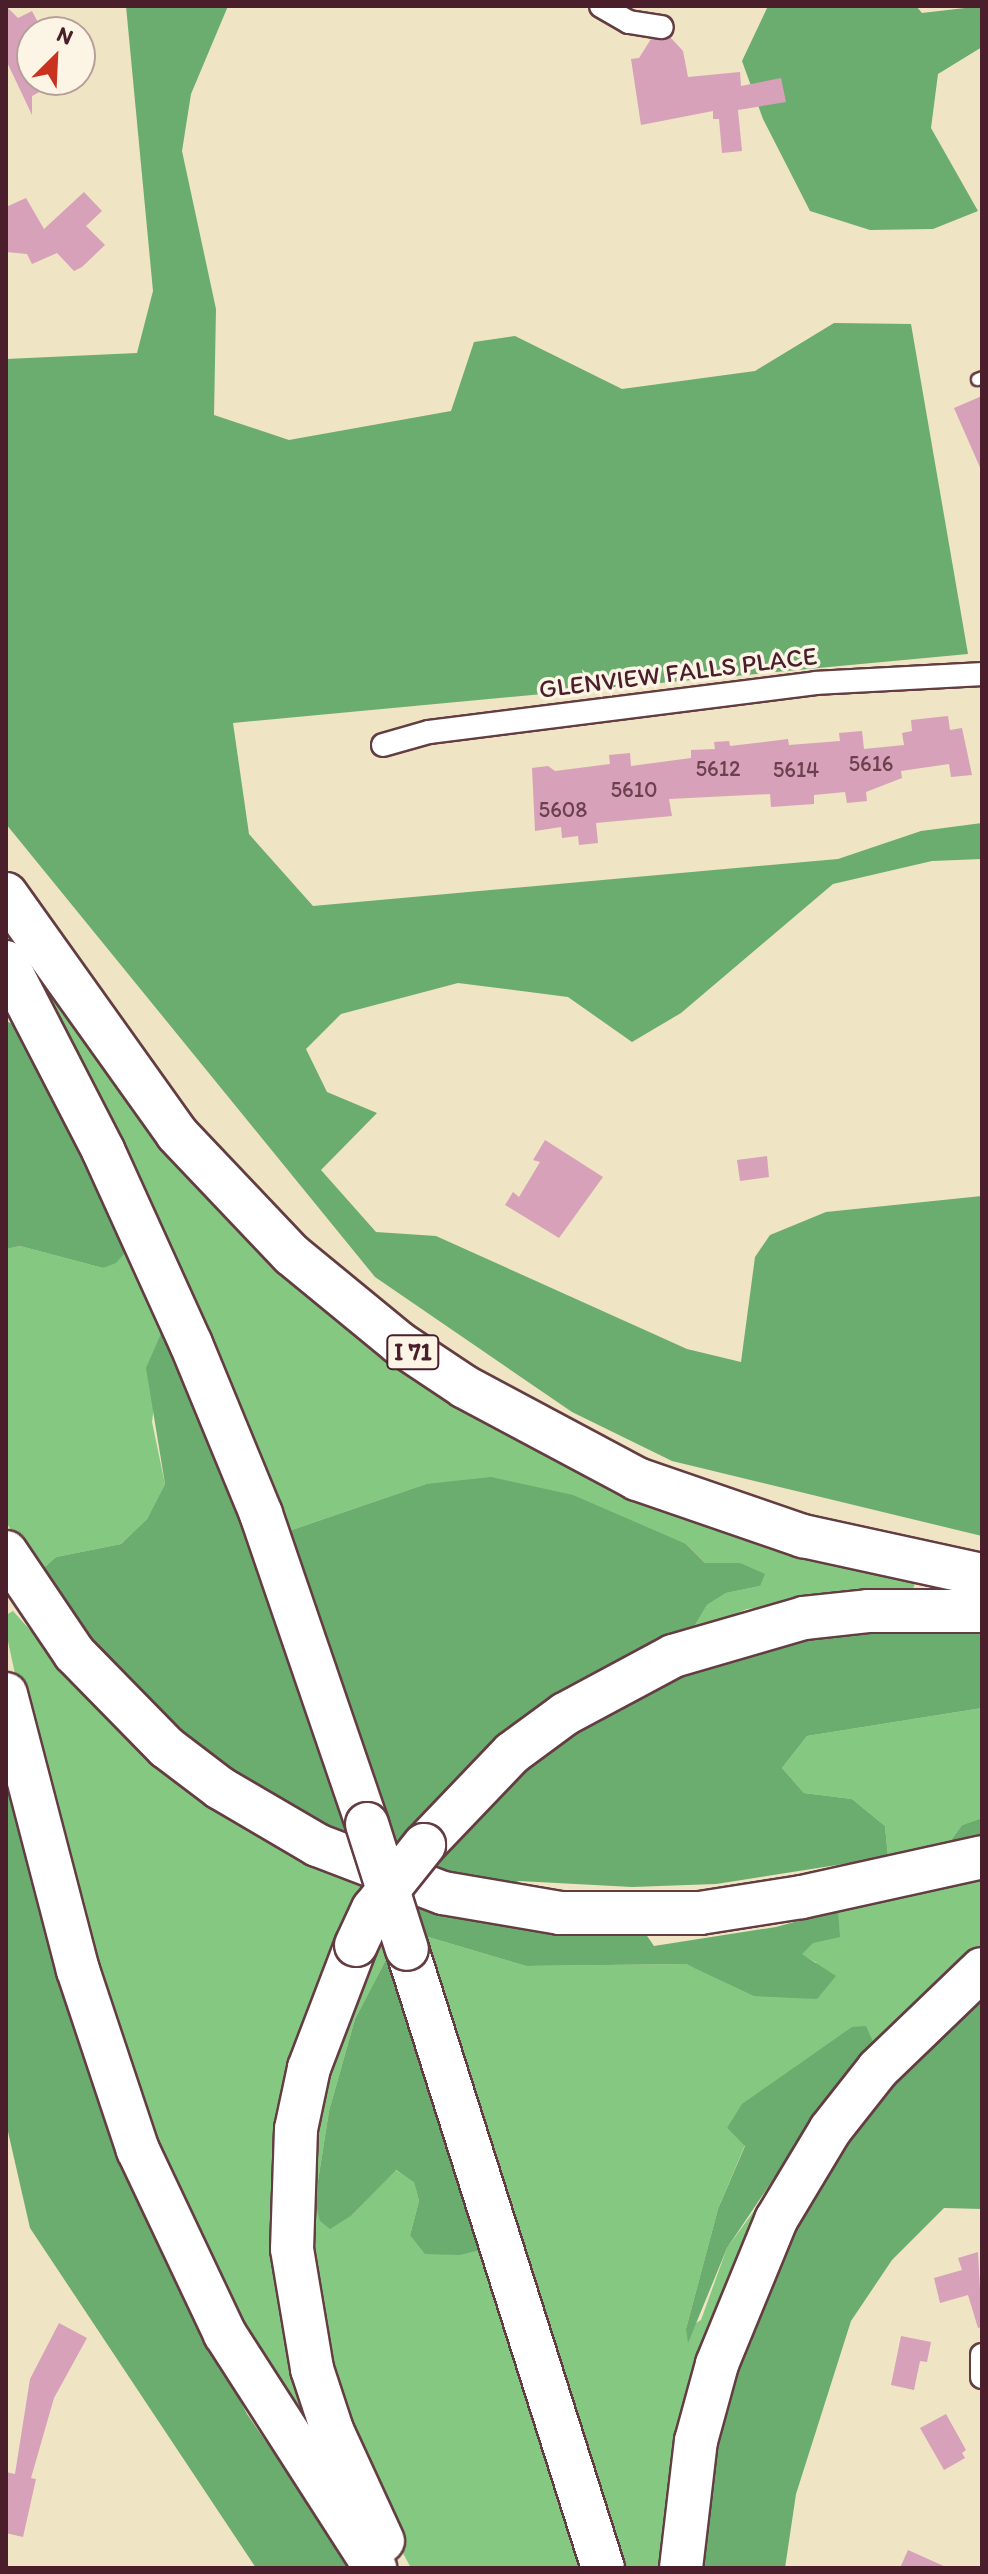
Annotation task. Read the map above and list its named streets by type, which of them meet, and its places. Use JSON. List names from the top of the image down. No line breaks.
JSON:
{"streets":{"highway":["I 71"],"street":["GLENVIEW FALLS PLACE"]},"house_numbers":["5616","5612","5614","5610","5608"],"north":"top right"}
